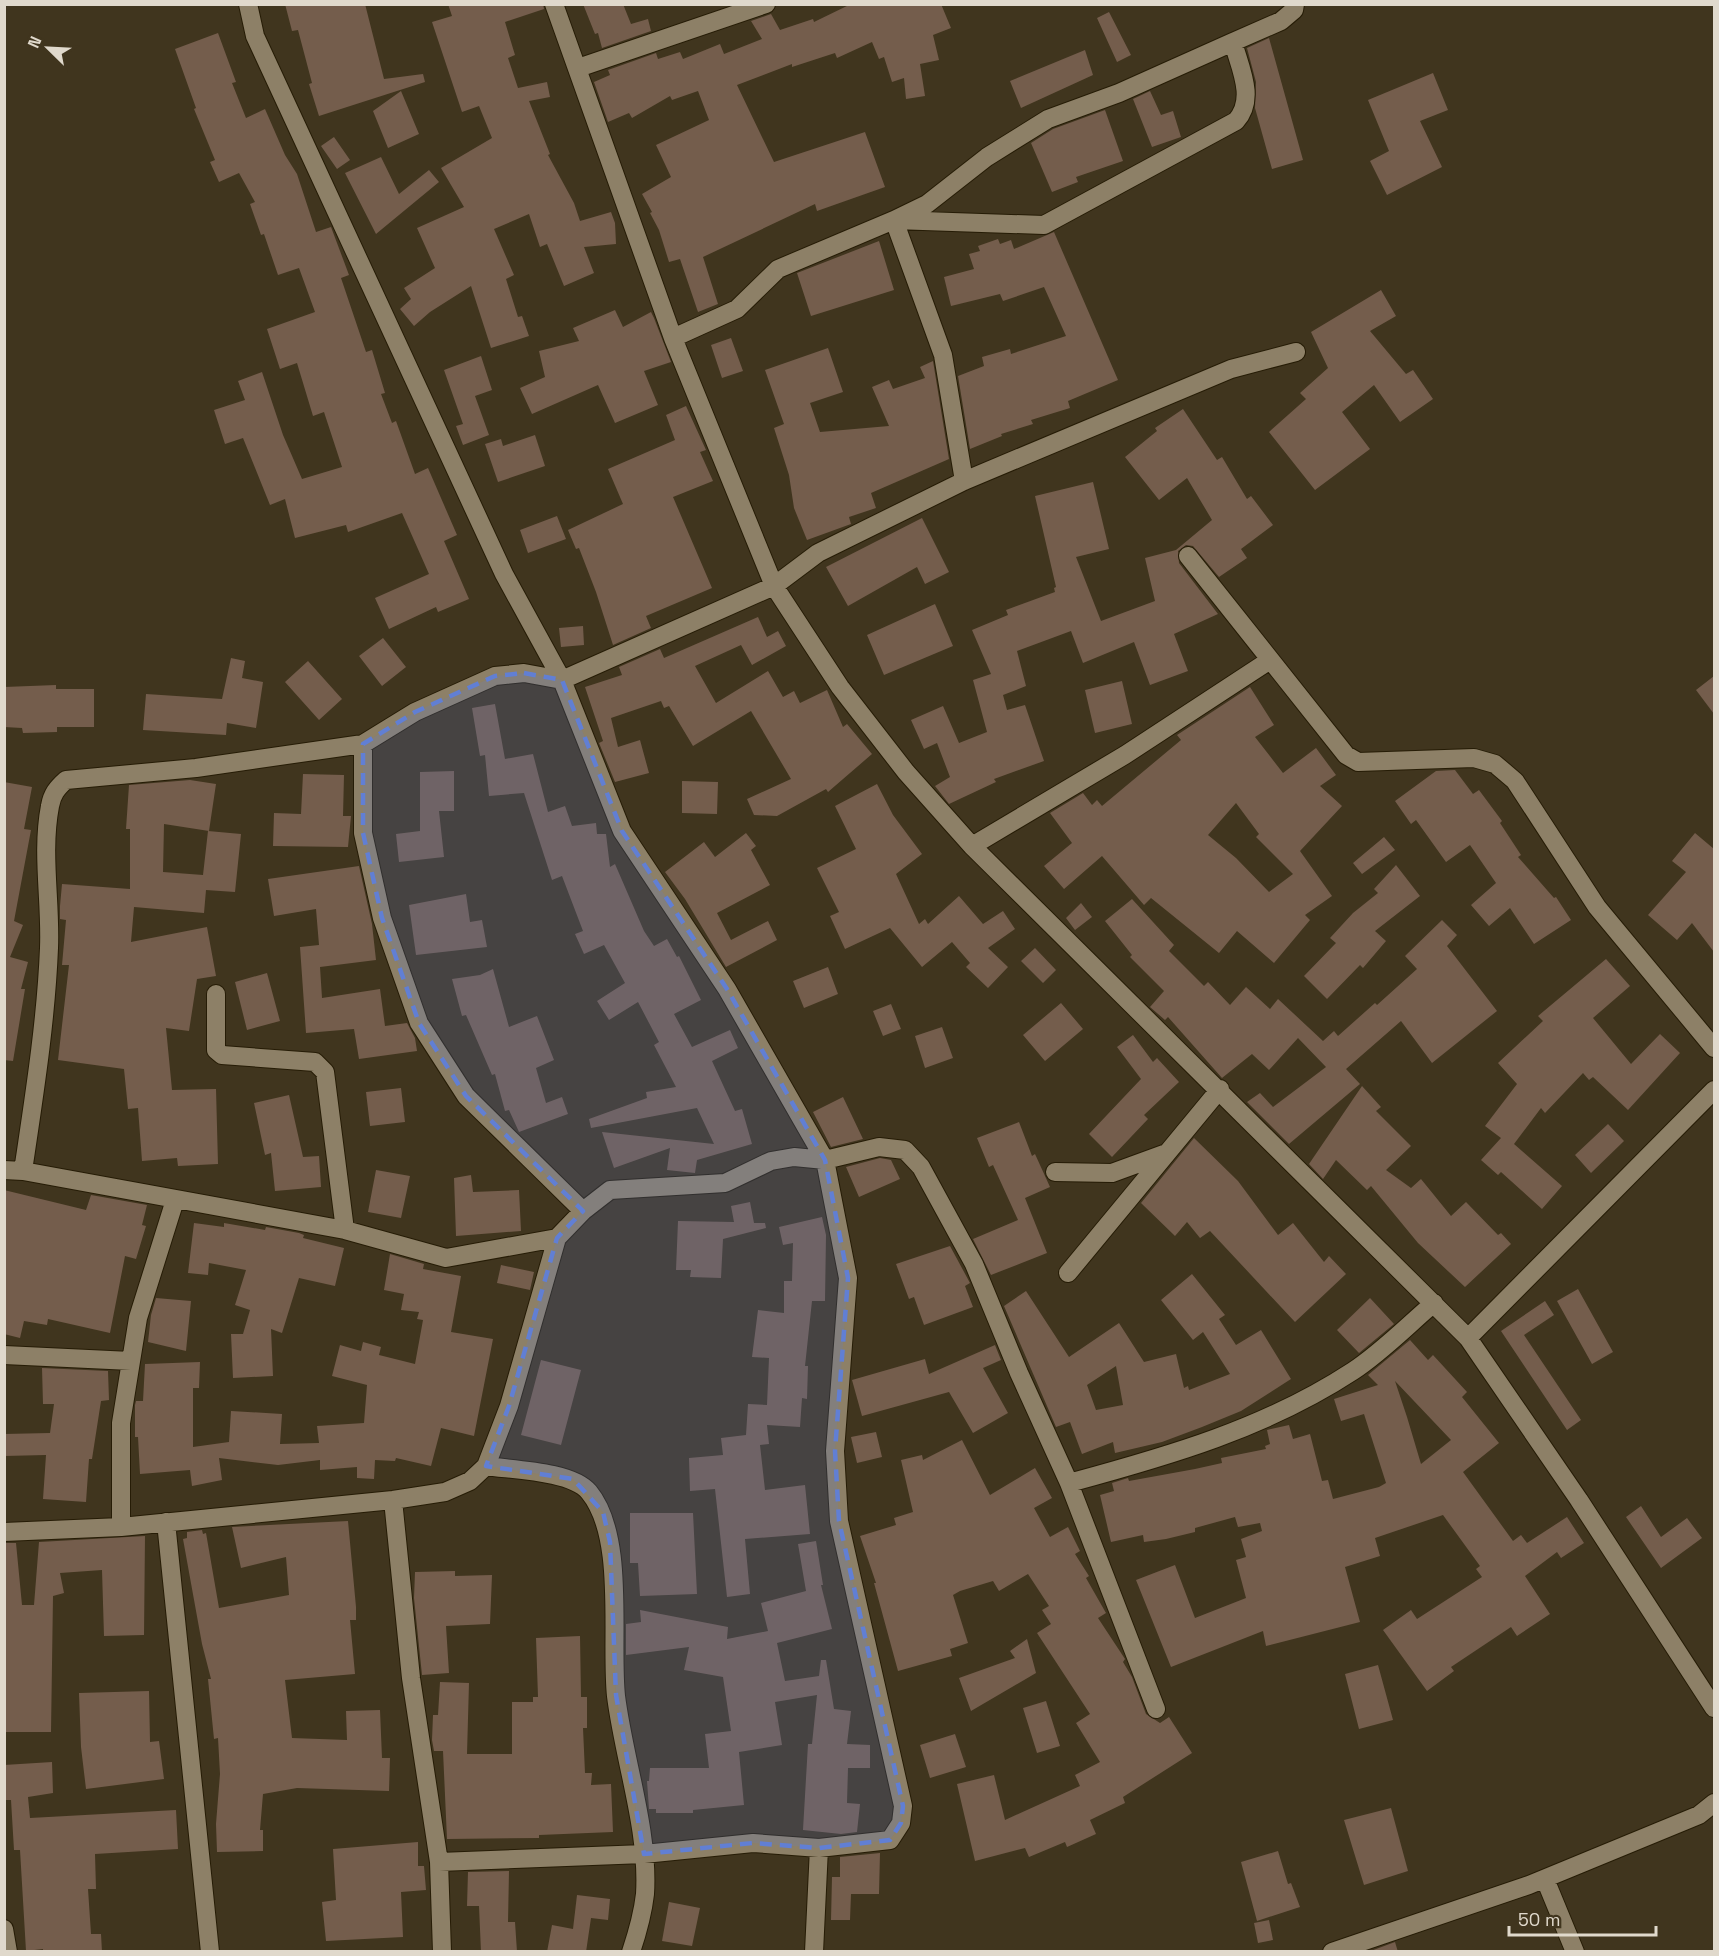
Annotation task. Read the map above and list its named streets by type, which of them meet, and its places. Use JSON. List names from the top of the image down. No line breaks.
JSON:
{"scale_bar":"50 m","north":"top left"}
